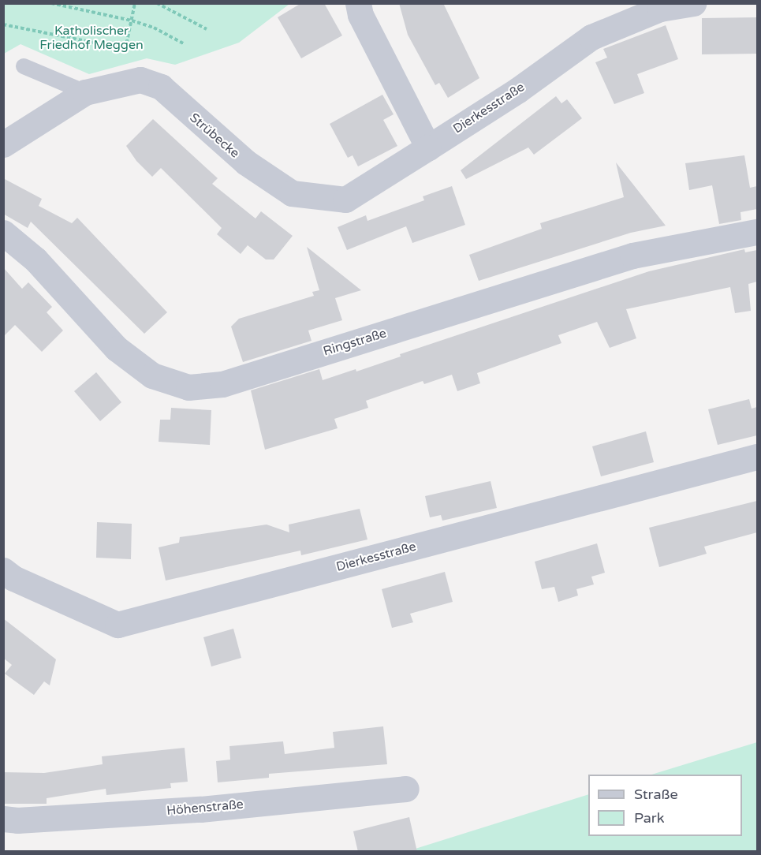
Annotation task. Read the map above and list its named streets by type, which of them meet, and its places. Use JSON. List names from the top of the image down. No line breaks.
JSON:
{"streets":{"street":["Dierkesstraße","Strübecke","Ringstraße","Höhenstraße"]},"crossings":[["Dierkesstraße","Strübecke"]],"parks":["Katholischer Friedhof Meggen"],"legend":["Straße","Park"]}
